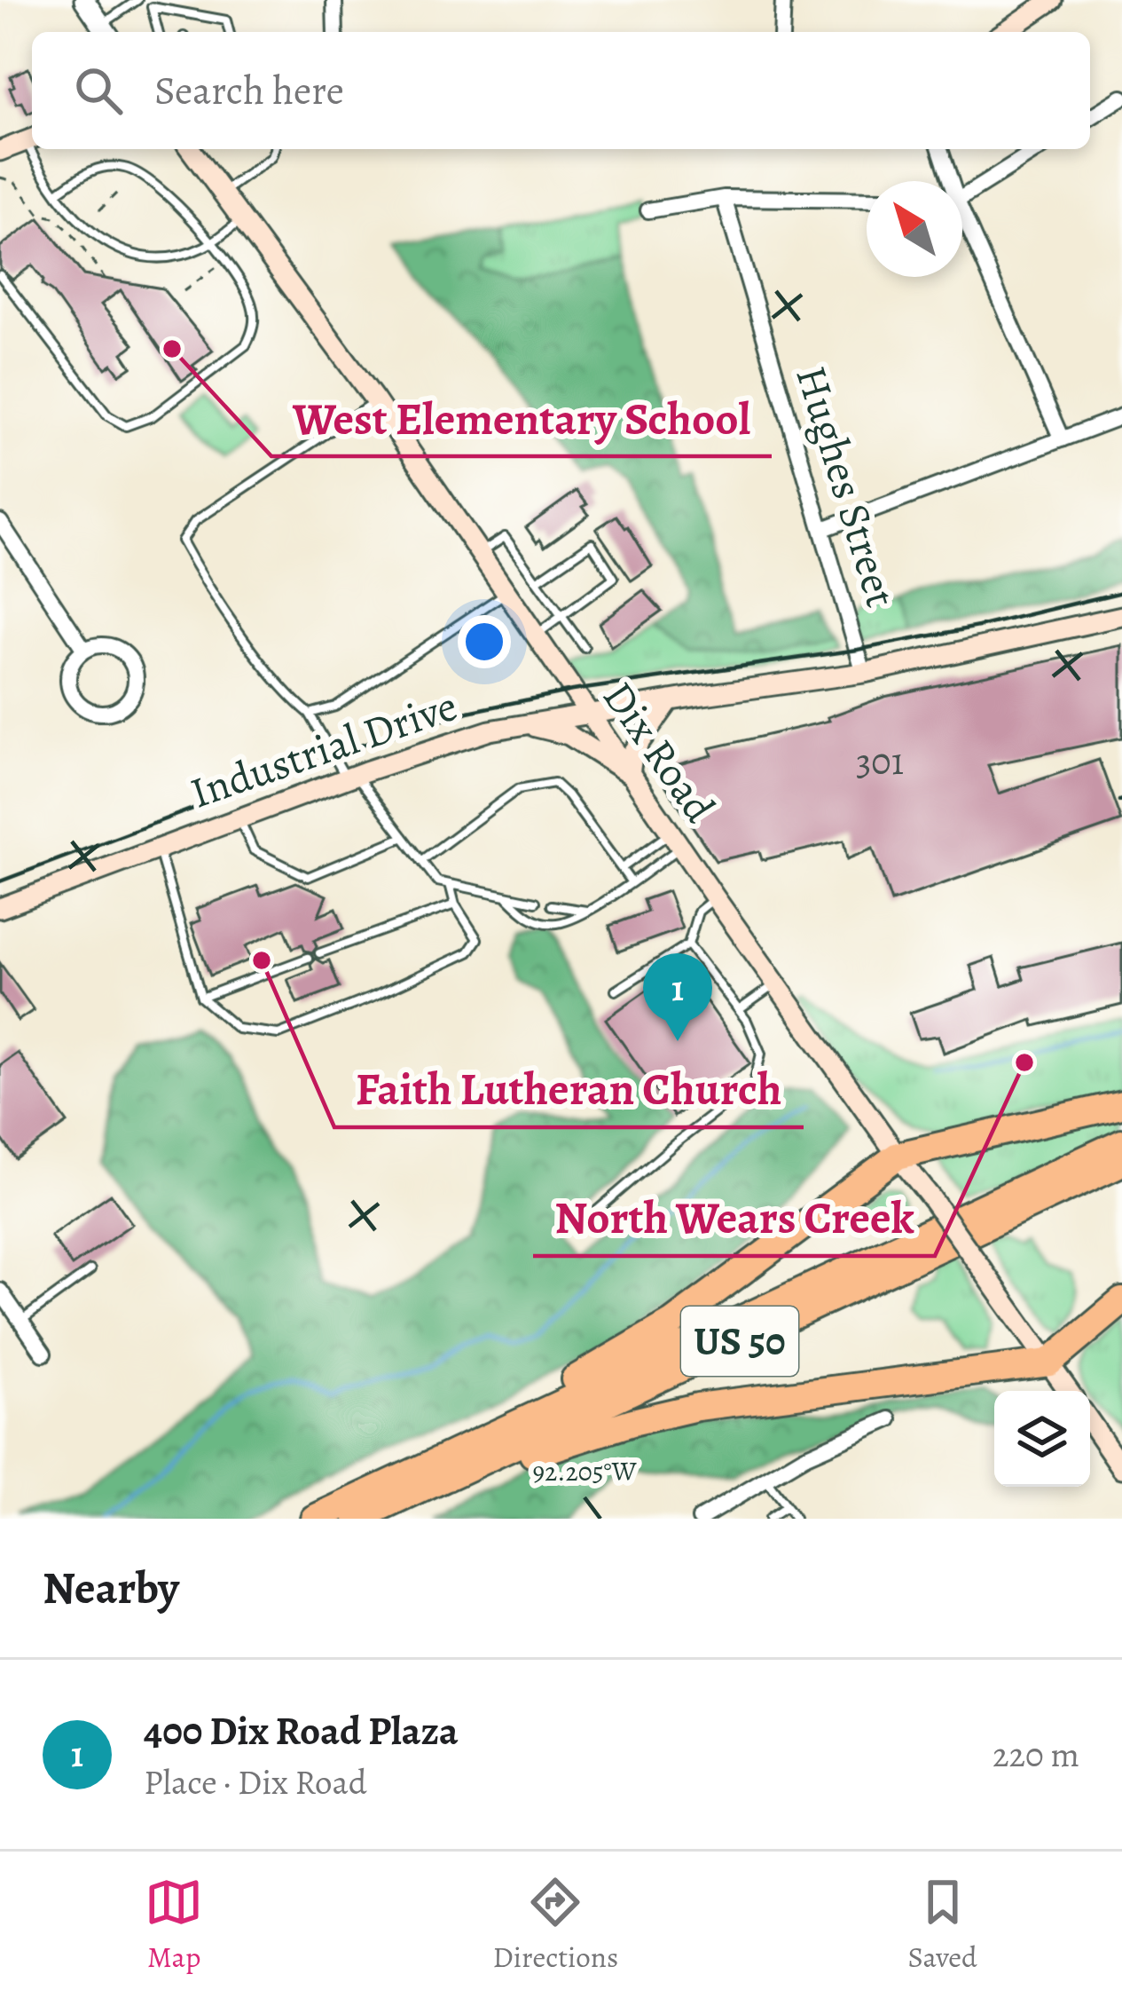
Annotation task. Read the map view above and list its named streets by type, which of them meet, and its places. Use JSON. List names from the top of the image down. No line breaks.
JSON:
{"streets":{"highway":["US 50"],"main road":["Industrial Drive","Dix Road"],"street":["Hughes Street"]},"crossings":[["Hughes Street","Industrial Drive"],["Industrial Drive","Dix Road"]],"places":["West Elementary School","Faith Lutheran Church","North Wears Creek"],"house_numbers":["301"],"north":"top left","page":{"search":"Search here","pins":"1","heading":"Nearby","list":[{"mark":"1","name":"400 Dix Road Plaza","note":"Place · Dix Road","value":"220 m"}],"nav":["Map","Directions","Saved"]},"coordinates":["92.205°W"]}
